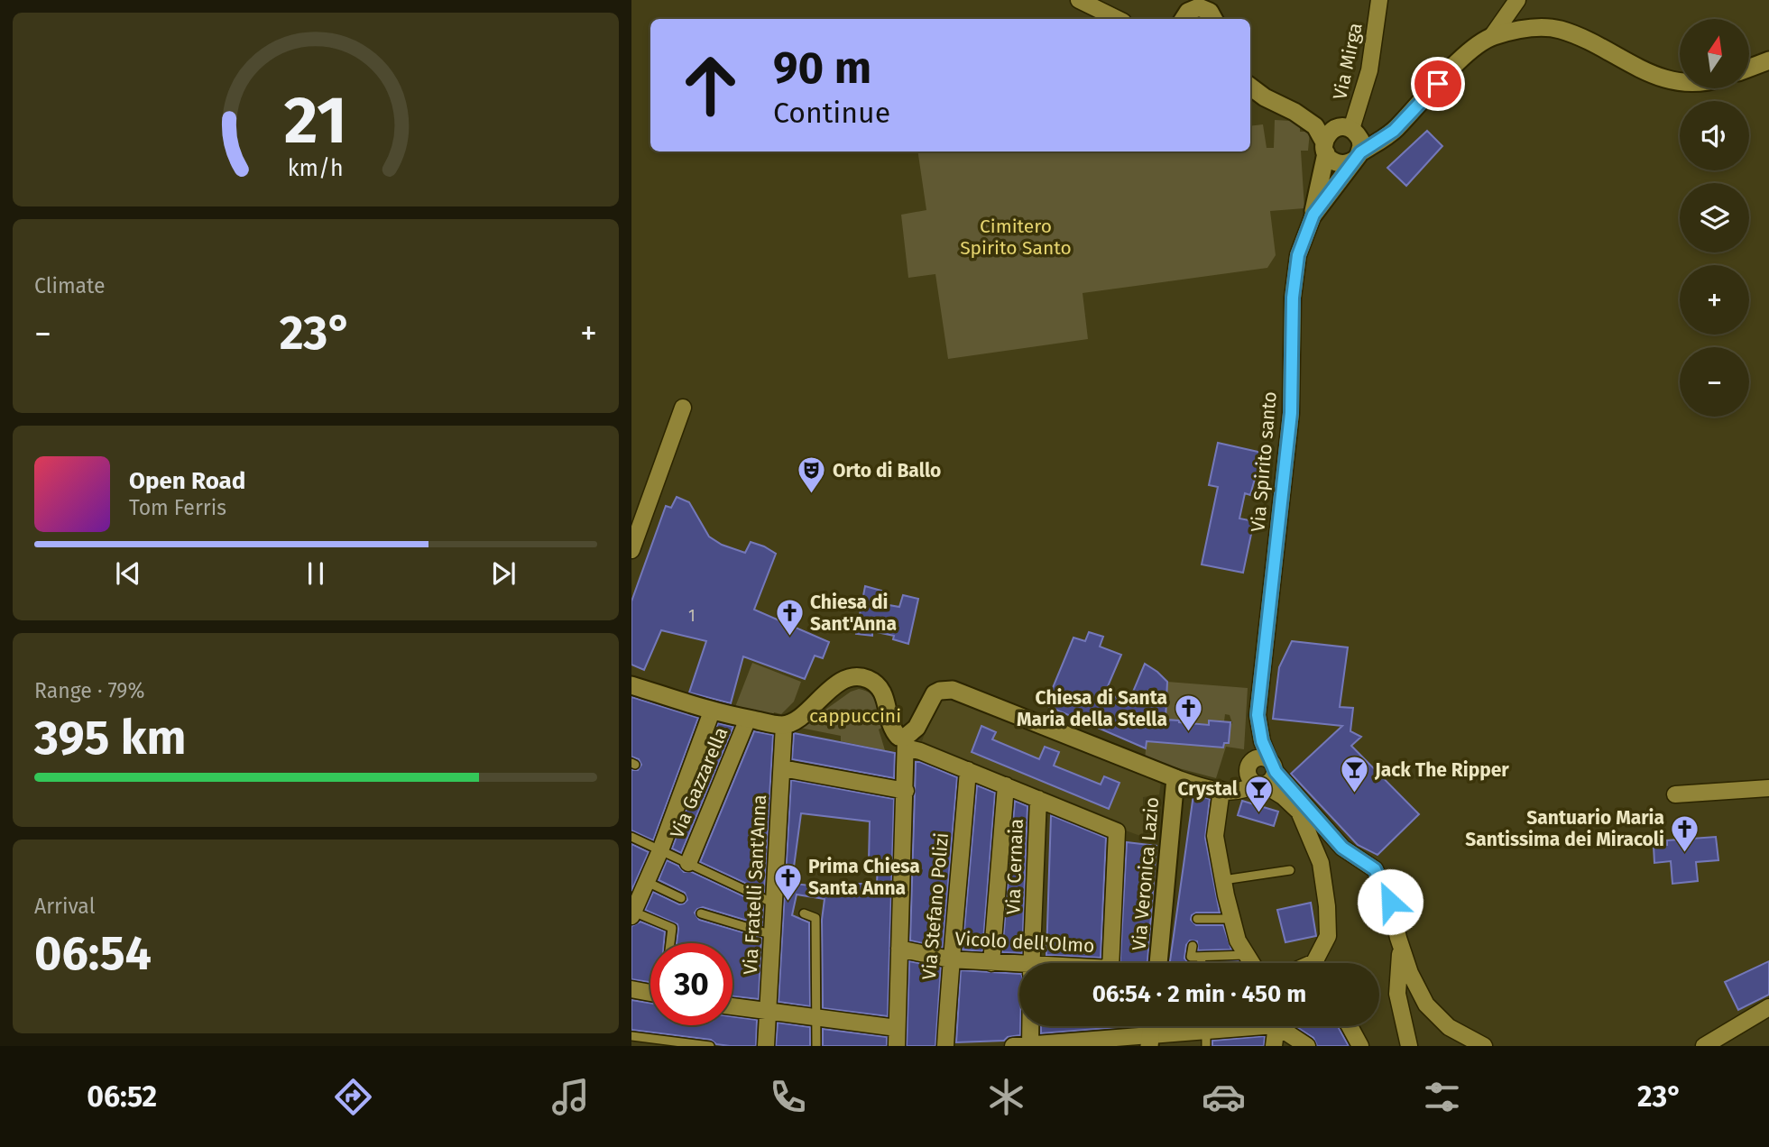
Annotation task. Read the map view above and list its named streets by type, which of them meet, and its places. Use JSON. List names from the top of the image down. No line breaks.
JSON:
{"streets":{"street":["Via Mirga","Via Spirito santo","Via Gazzarella","Via Cernaia","Via Veronica Lazio","Via Fratelli Sant'Anna","Via Stefano Polizi","Vicolo dell'Olmo"]},"crossings":[["Via Mirga","Via Spirito santo"],["Via Cernaia","Vicolo dell'Olmo"],["Via Stefano Polizi","Vicolo dell'Olmo"]],"parks":["Cimitero Spirito Santo","cappuccini"],"places":{"theatre":["Orto di Ballo"],"church":["Chiesa di Sant'Anna","Chiesa di Santa Maria della Stella","Santuario Maria Santissima dei Miracoli","Prima Chiesa Santa Anna"],"bar":["Jack The Ripper","Crystal"]},"house_numbers":["1"],"north":"top","page":{"map_buttons":["+","−"],"turn":["90 m","Continue"],"tile":["Climate",["Range · 79%","395 km"],["Arrival","06:54"]],"heat":["−","23°","+"],"song":["Open Road","Tom Ferris"],"limit":"30","trip":"06:54 · 2 min · 450 m","tabs":["06:52","23°"],"gauge":["21","km/h"]}}
